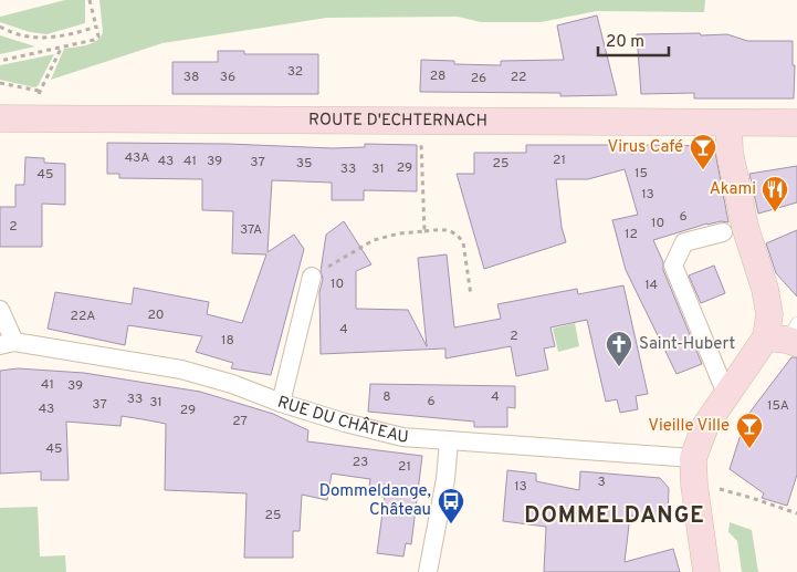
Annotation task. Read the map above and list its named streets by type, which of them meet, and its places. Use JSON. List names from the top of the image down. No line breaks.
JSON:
{"streets":{"street":["ROUTE D'ECHTERNACH","RUE DU CHÂTEAU"]},"districts":["DOMMELDANGE"],"places":{"bar":["Virus Café","Vieille Ville"],"restaurant":["Akami"],"church":["Saint-Hubert"],"bus stop":["Dommeldange, Château"]},"house_numbers":["32","28","38","36","22","26","43A","21","43","41","39","37","35","25","29","33","31","15","45","13","6","10","2","37A","12","10","14","20","22A","4","2","18","41","39","8","4","33","6","31","37","15A","43","29","27","45","23","21","3","13","25"],"scale_bar":"20 m"}
